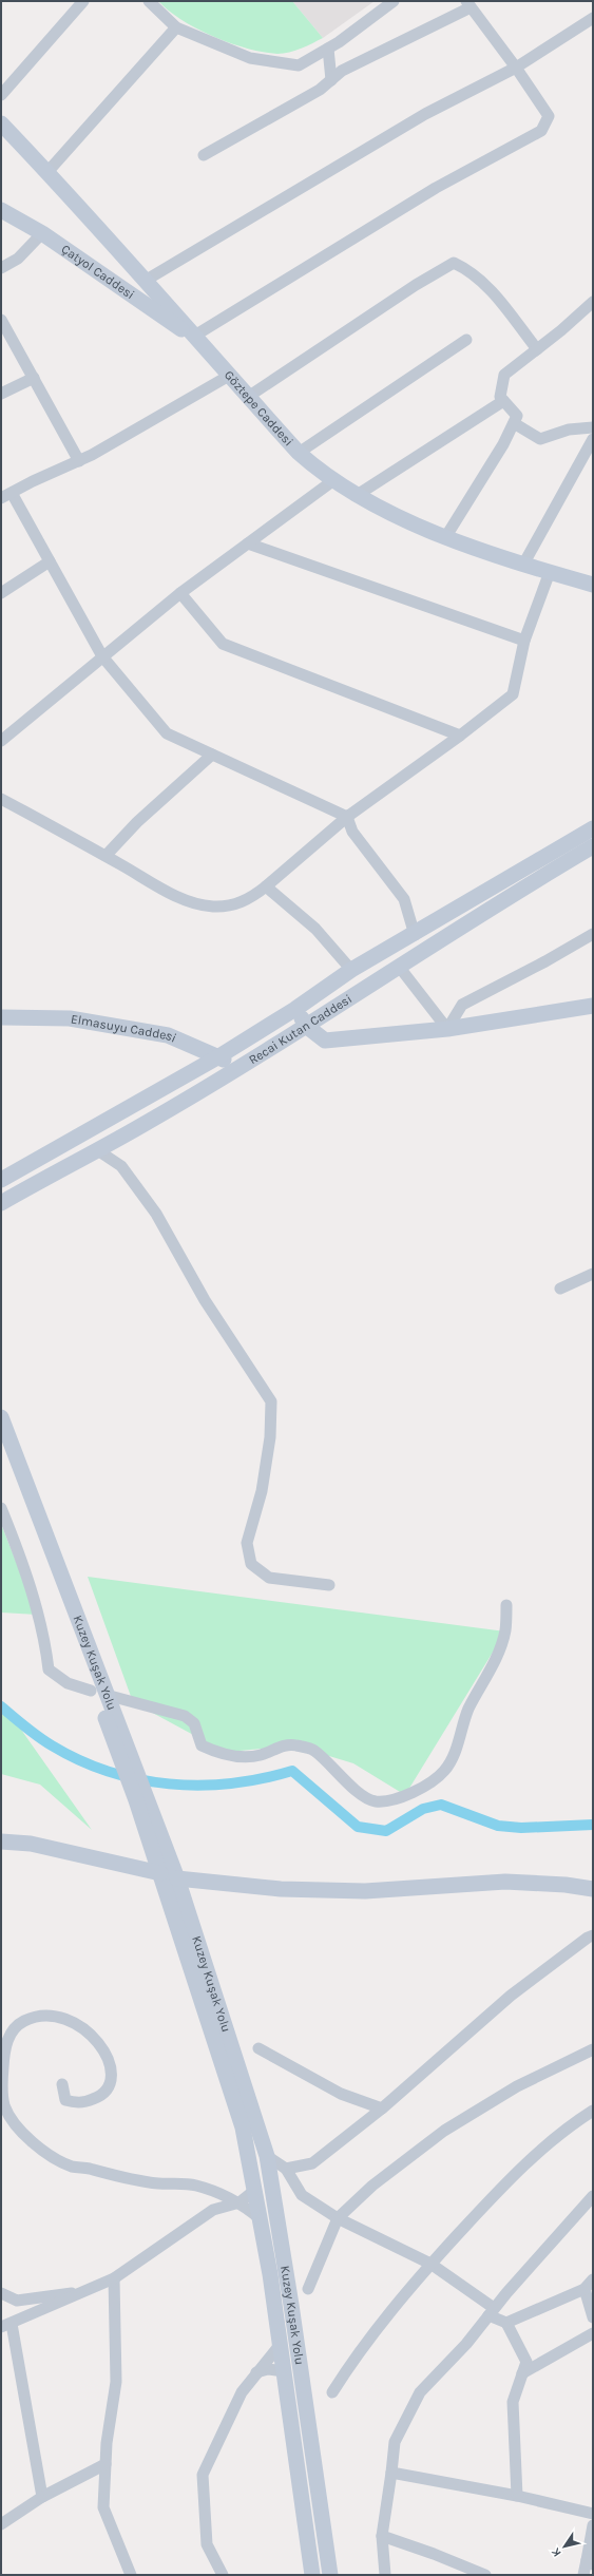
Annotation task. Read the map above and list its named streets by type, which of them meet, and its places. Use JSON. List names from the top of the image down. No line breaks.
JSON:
{"streets":{"main road":["Çatyol Caddesi","Göztepe Caddesi","Recai Kutan Caddesi","Elmasuyu Caddesi","Kuzey Kuşak Yolu"]},"crossings":[["Çatyol Caddesi","Göztepe Caddesi"],["Recai Kutan Caddesi","Elmasuyu Caddesi"]],"north":"bottom left"}
